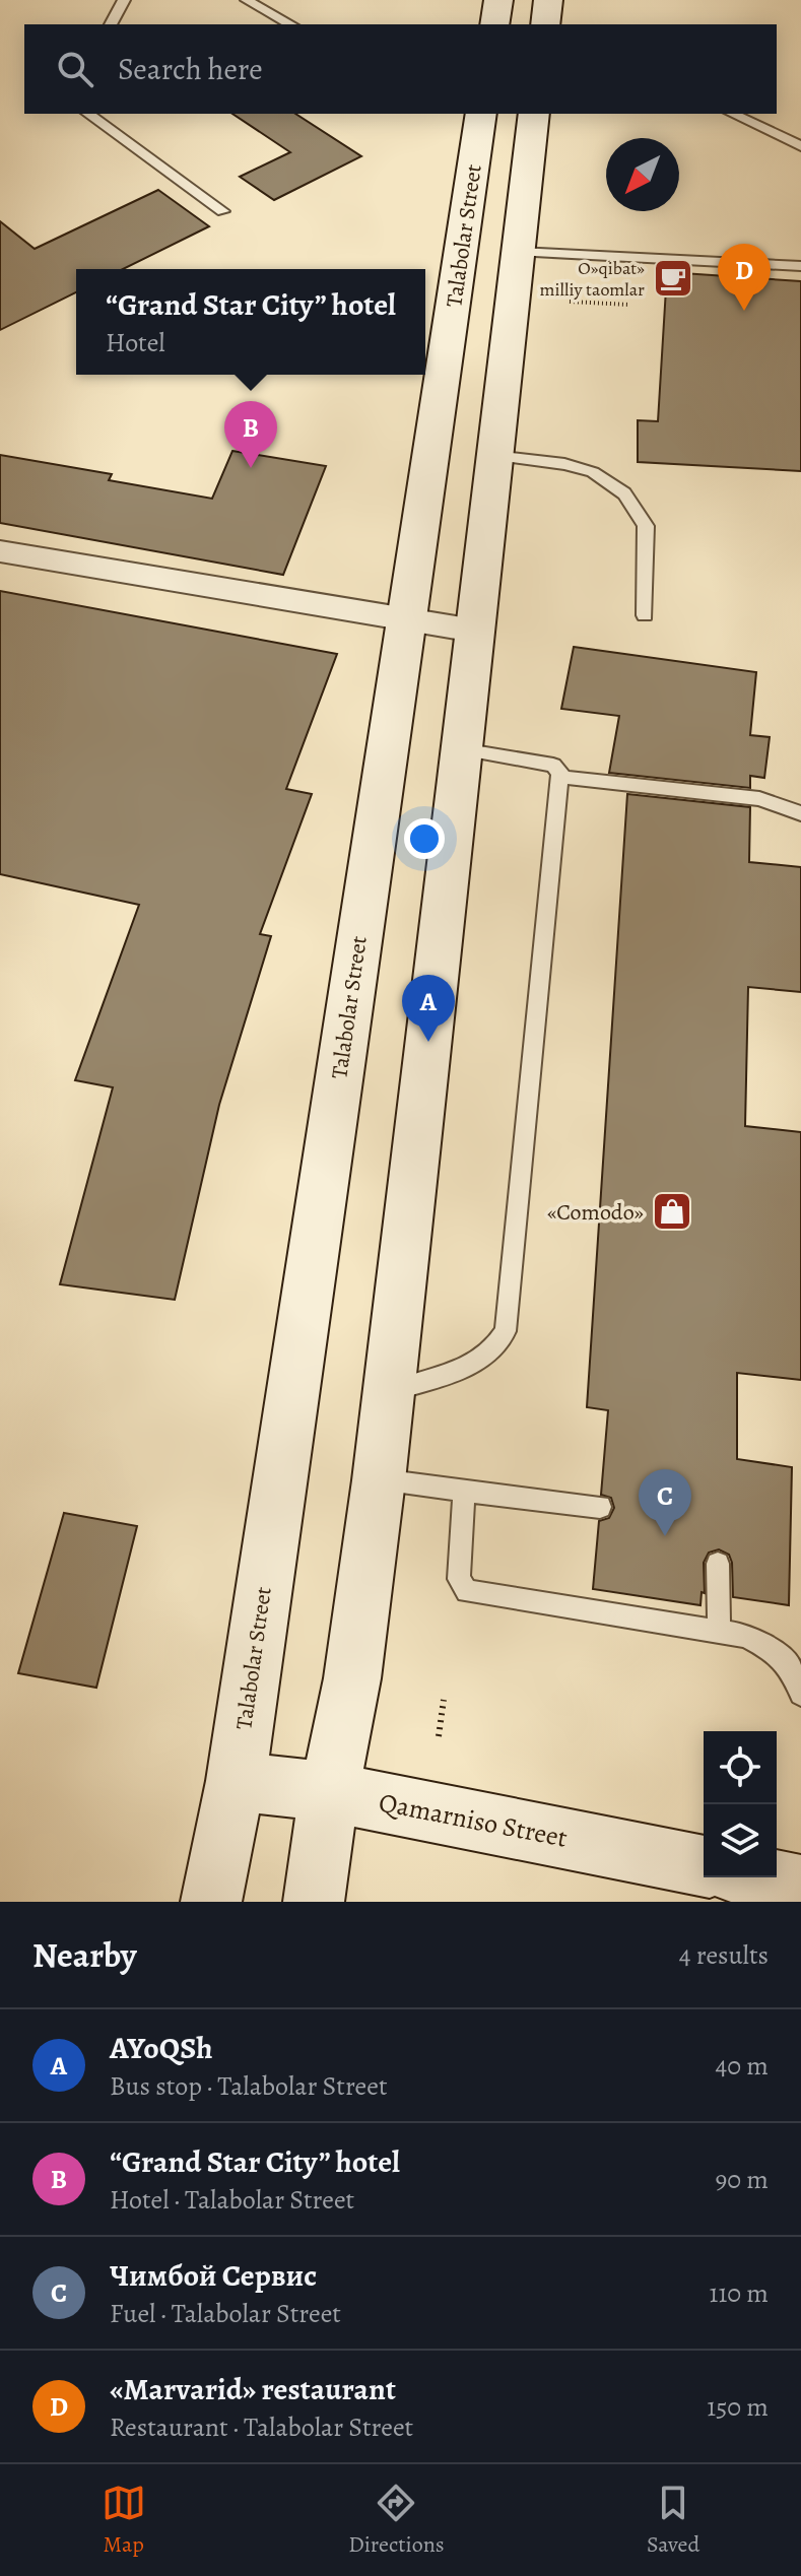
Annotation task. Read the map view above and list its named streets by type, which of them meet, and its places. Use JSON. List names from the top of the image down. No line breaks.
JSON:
{"streets":{"main road":["Talabolar Street","Qamarniso Street"]},"crossings":[["Talabolar Street","Qamarniso Street"]],"places":{"cafe":["O»qibat» milliy taomlar"],"shop":["«Comodo»"]},"north":"bottom left","page":{"search":"Search here","pins":["D","B","A","C"],"popup":["“Grand Star City” hotel","Hotel"],"heading":["Nearby","4 results"],"list":[{"mark":"A","name":"AYoQSh","note":"Bus stop · Talabolar Street","value":"40 m"},{"mark":"B","name":"“Grand Star City” hotel","note":"Hotel · Talabolar Street","value":"90 m"},{"mark":"C","name":"Чимбой Сервис","note":"Fuel · Talabolar Street","value":"110 m"},{"mark":"D","name":"«Marvarid» restaurant","note":"Restaurant · Talabolar Street","value":"150 m"}],"nav":["Map","Directions","Saved"]}}
